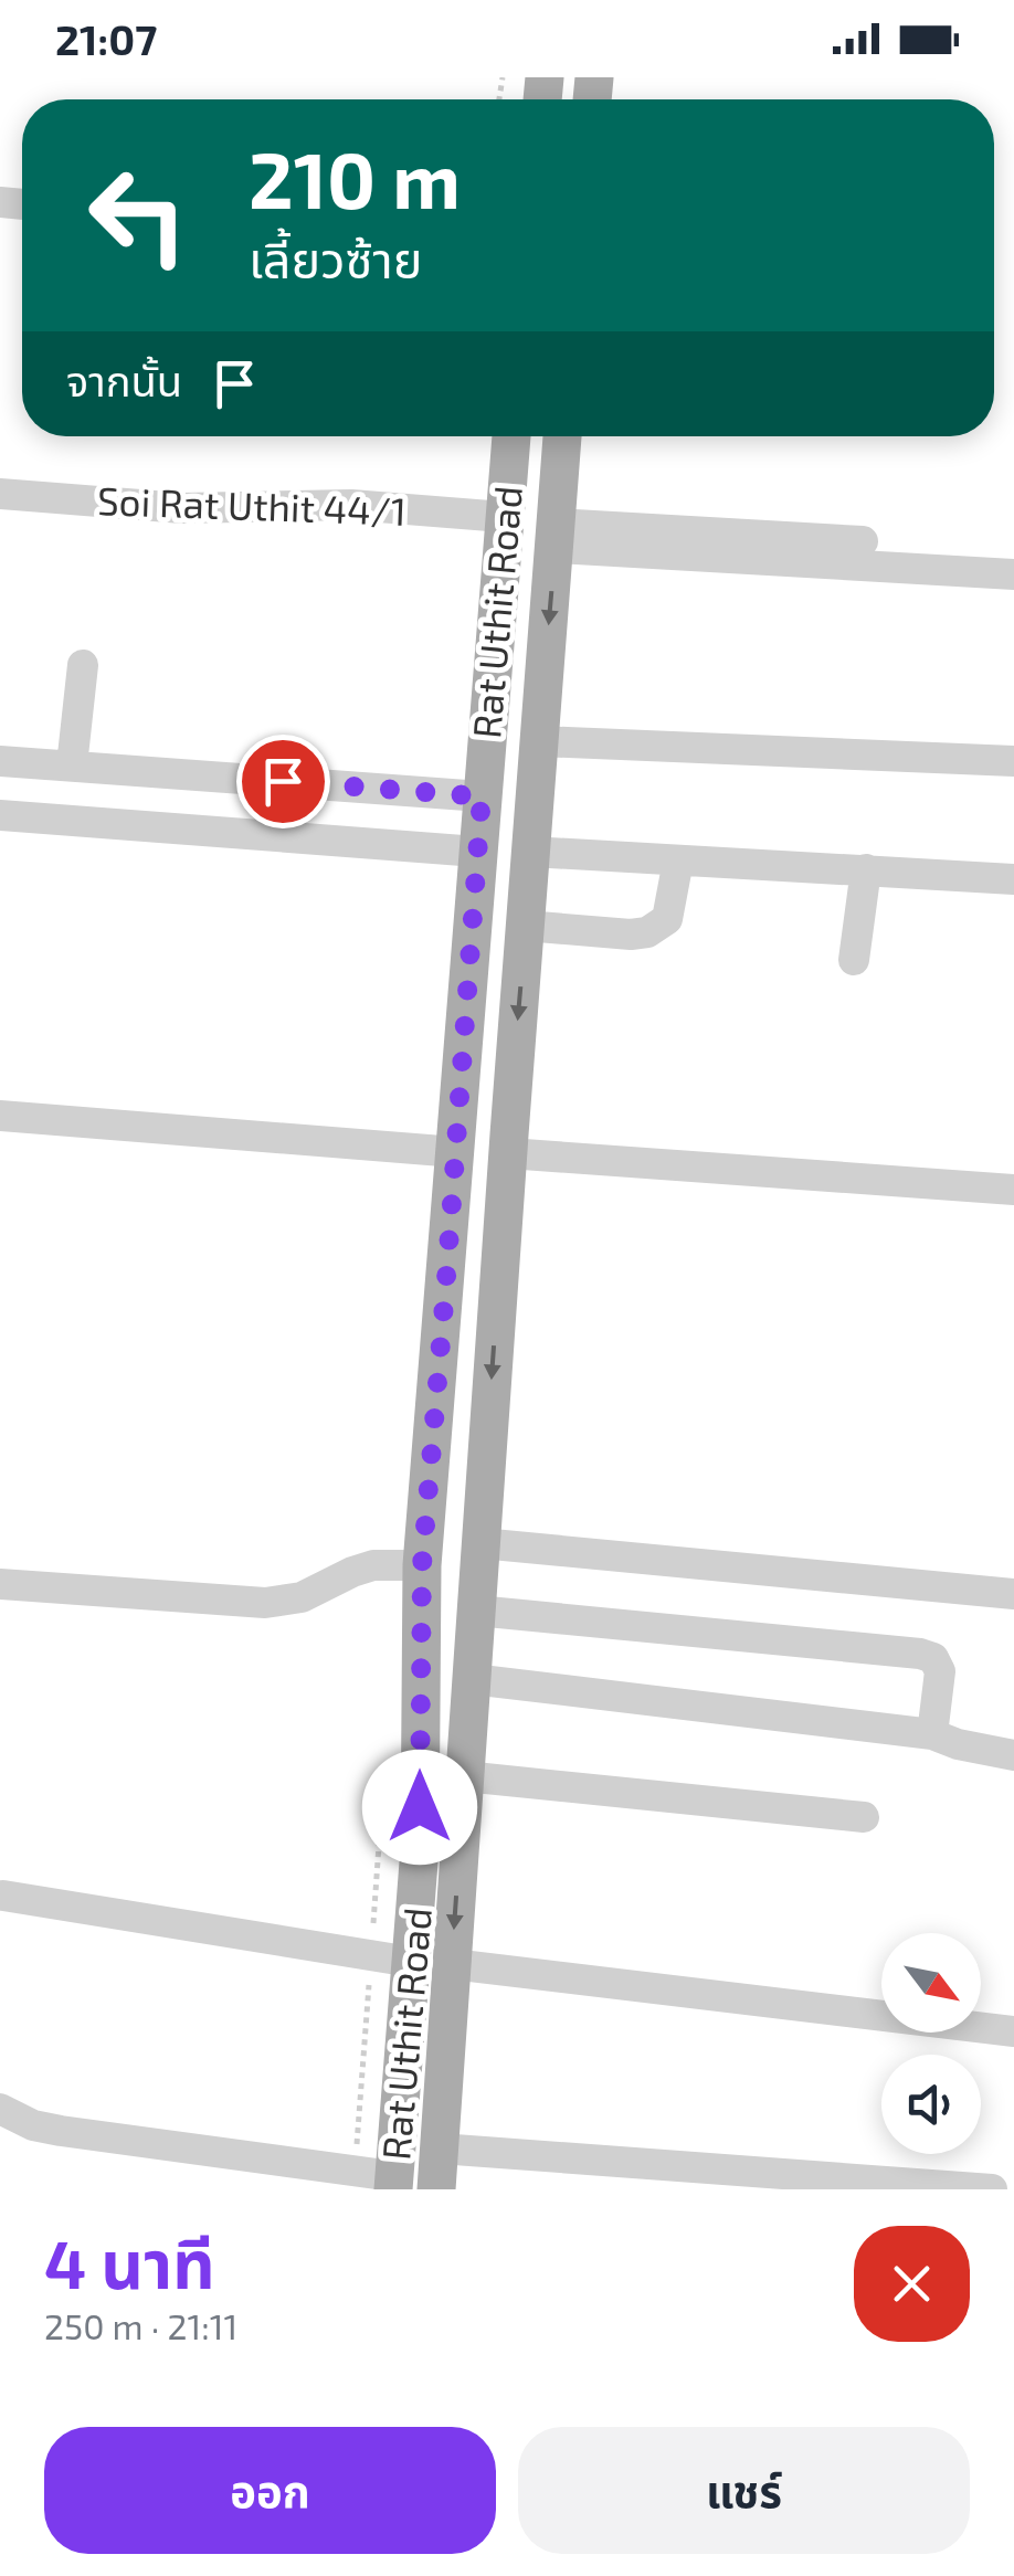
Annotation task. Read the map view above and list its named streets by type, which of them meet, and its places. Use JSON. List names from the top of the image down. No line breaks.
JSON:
{"streets":{"main road":["Rat Uthit Road"],"street":["Soi Rat Uthit 44/1"]},"crossings":[["Soi Rat Uthit 44/1","Rat Uthit Road"]],"north":"bottom right","page":{"status":"21:07","turn":["210 m","เลี้ยวซ้าย"],"then":"จากนั้น","heading":["4 นาที","250 m · 21:11"],"buttons":["ออก","แชร์"]}}
